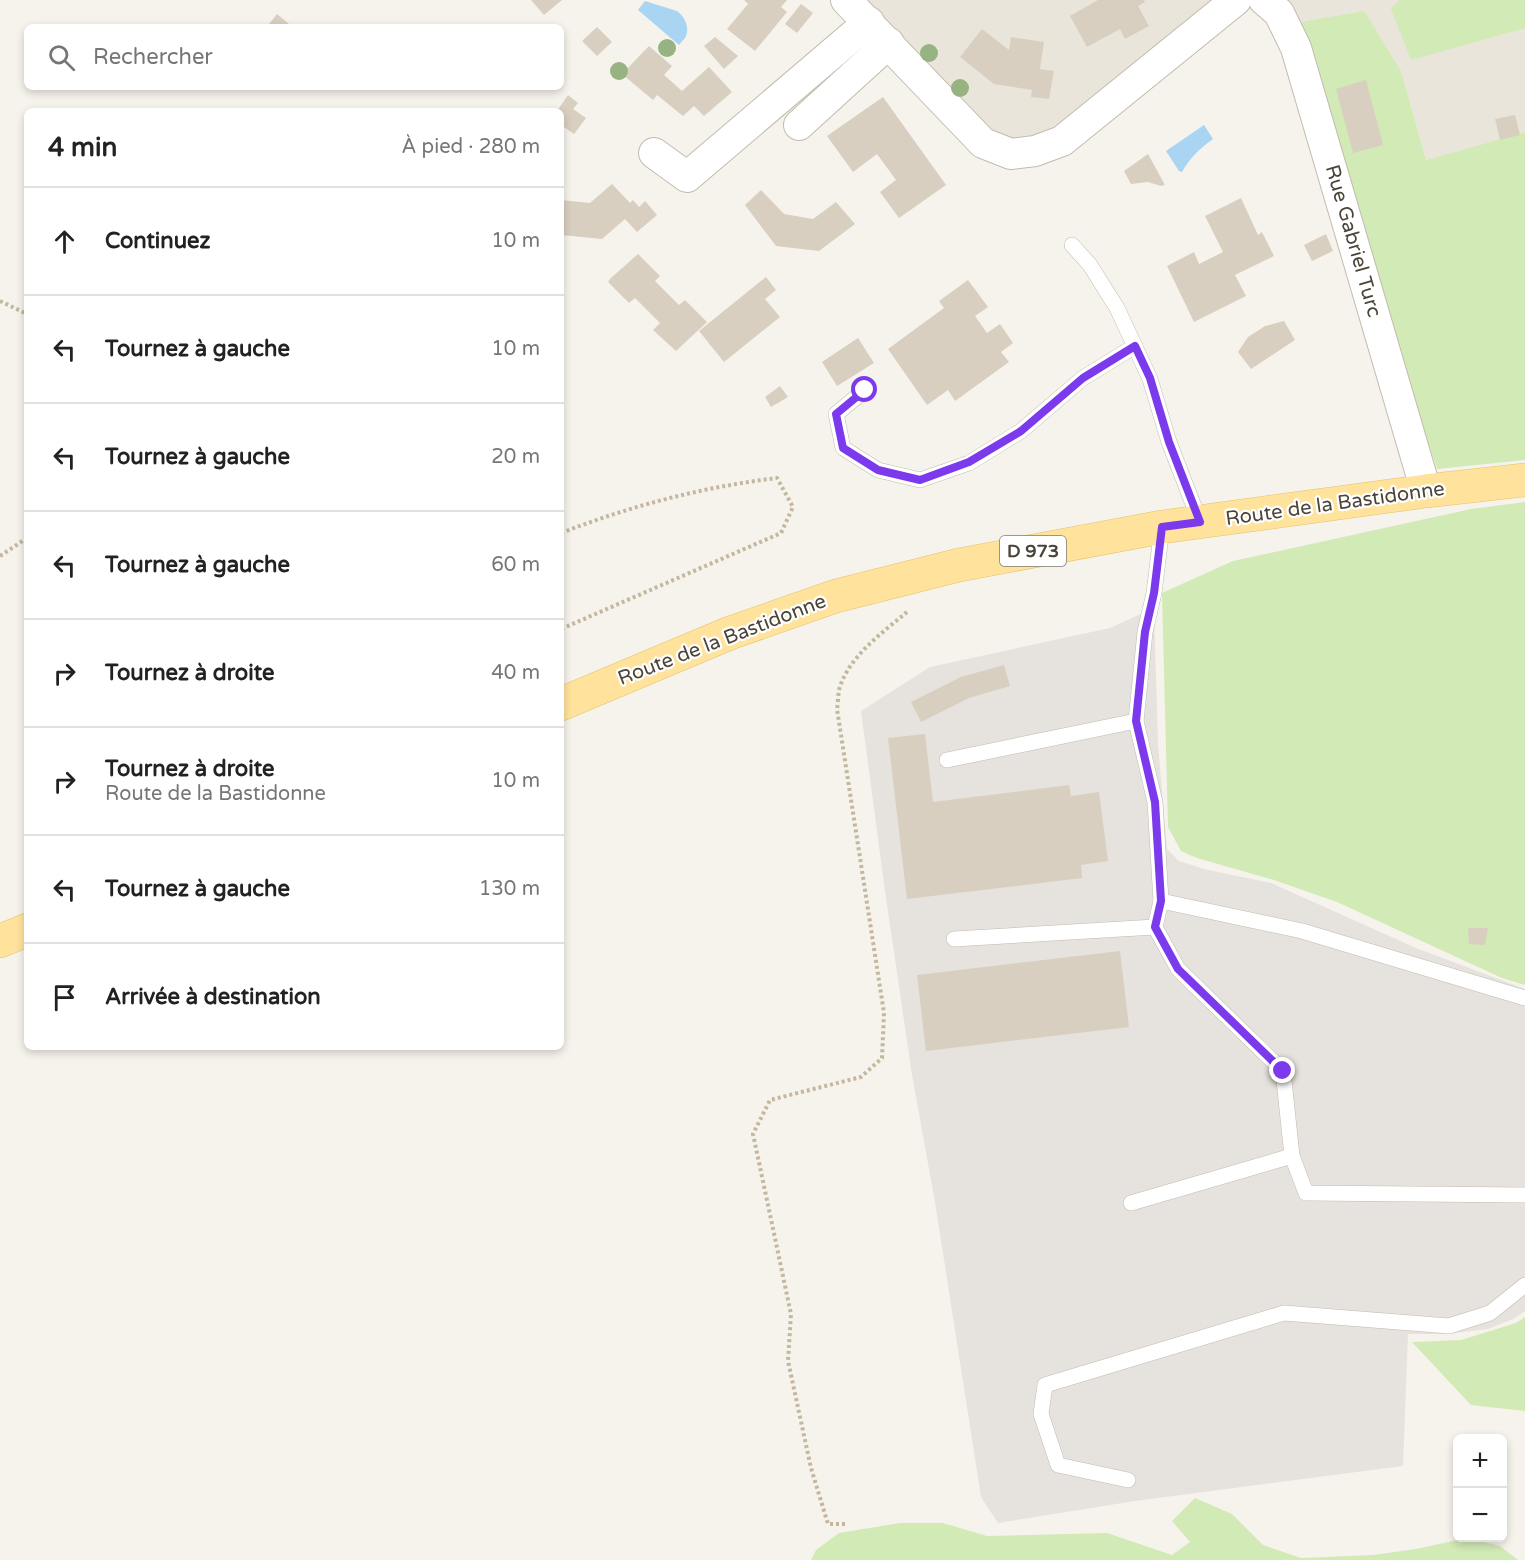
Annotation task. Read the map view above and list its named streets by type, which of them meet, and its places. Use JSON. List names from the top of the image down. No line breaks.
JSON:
{"streets":{"main road":["Route de la Bastidonne","D 973"],"street":["Rue Gabriel Turc"]},"crossings":[["Rue Gabriel Turc","Route de la Bastidonne"]],"page":{"search":"Rechercher","heading":["4 min","À pied · 280 m"],"list":[["Continuez","10 m"],["Tournez à gauche","10 m"],["Tournez à gauche","20 m"],["Tournez à gauche","60 m"],["Tournez à droite","40 m"],["Tournez à droite","Route de la Bastidonne","10 m"],["Tournez à gauche","130 m"],"Arrivée à destination"],"map_buttons":["+","−"]}}
